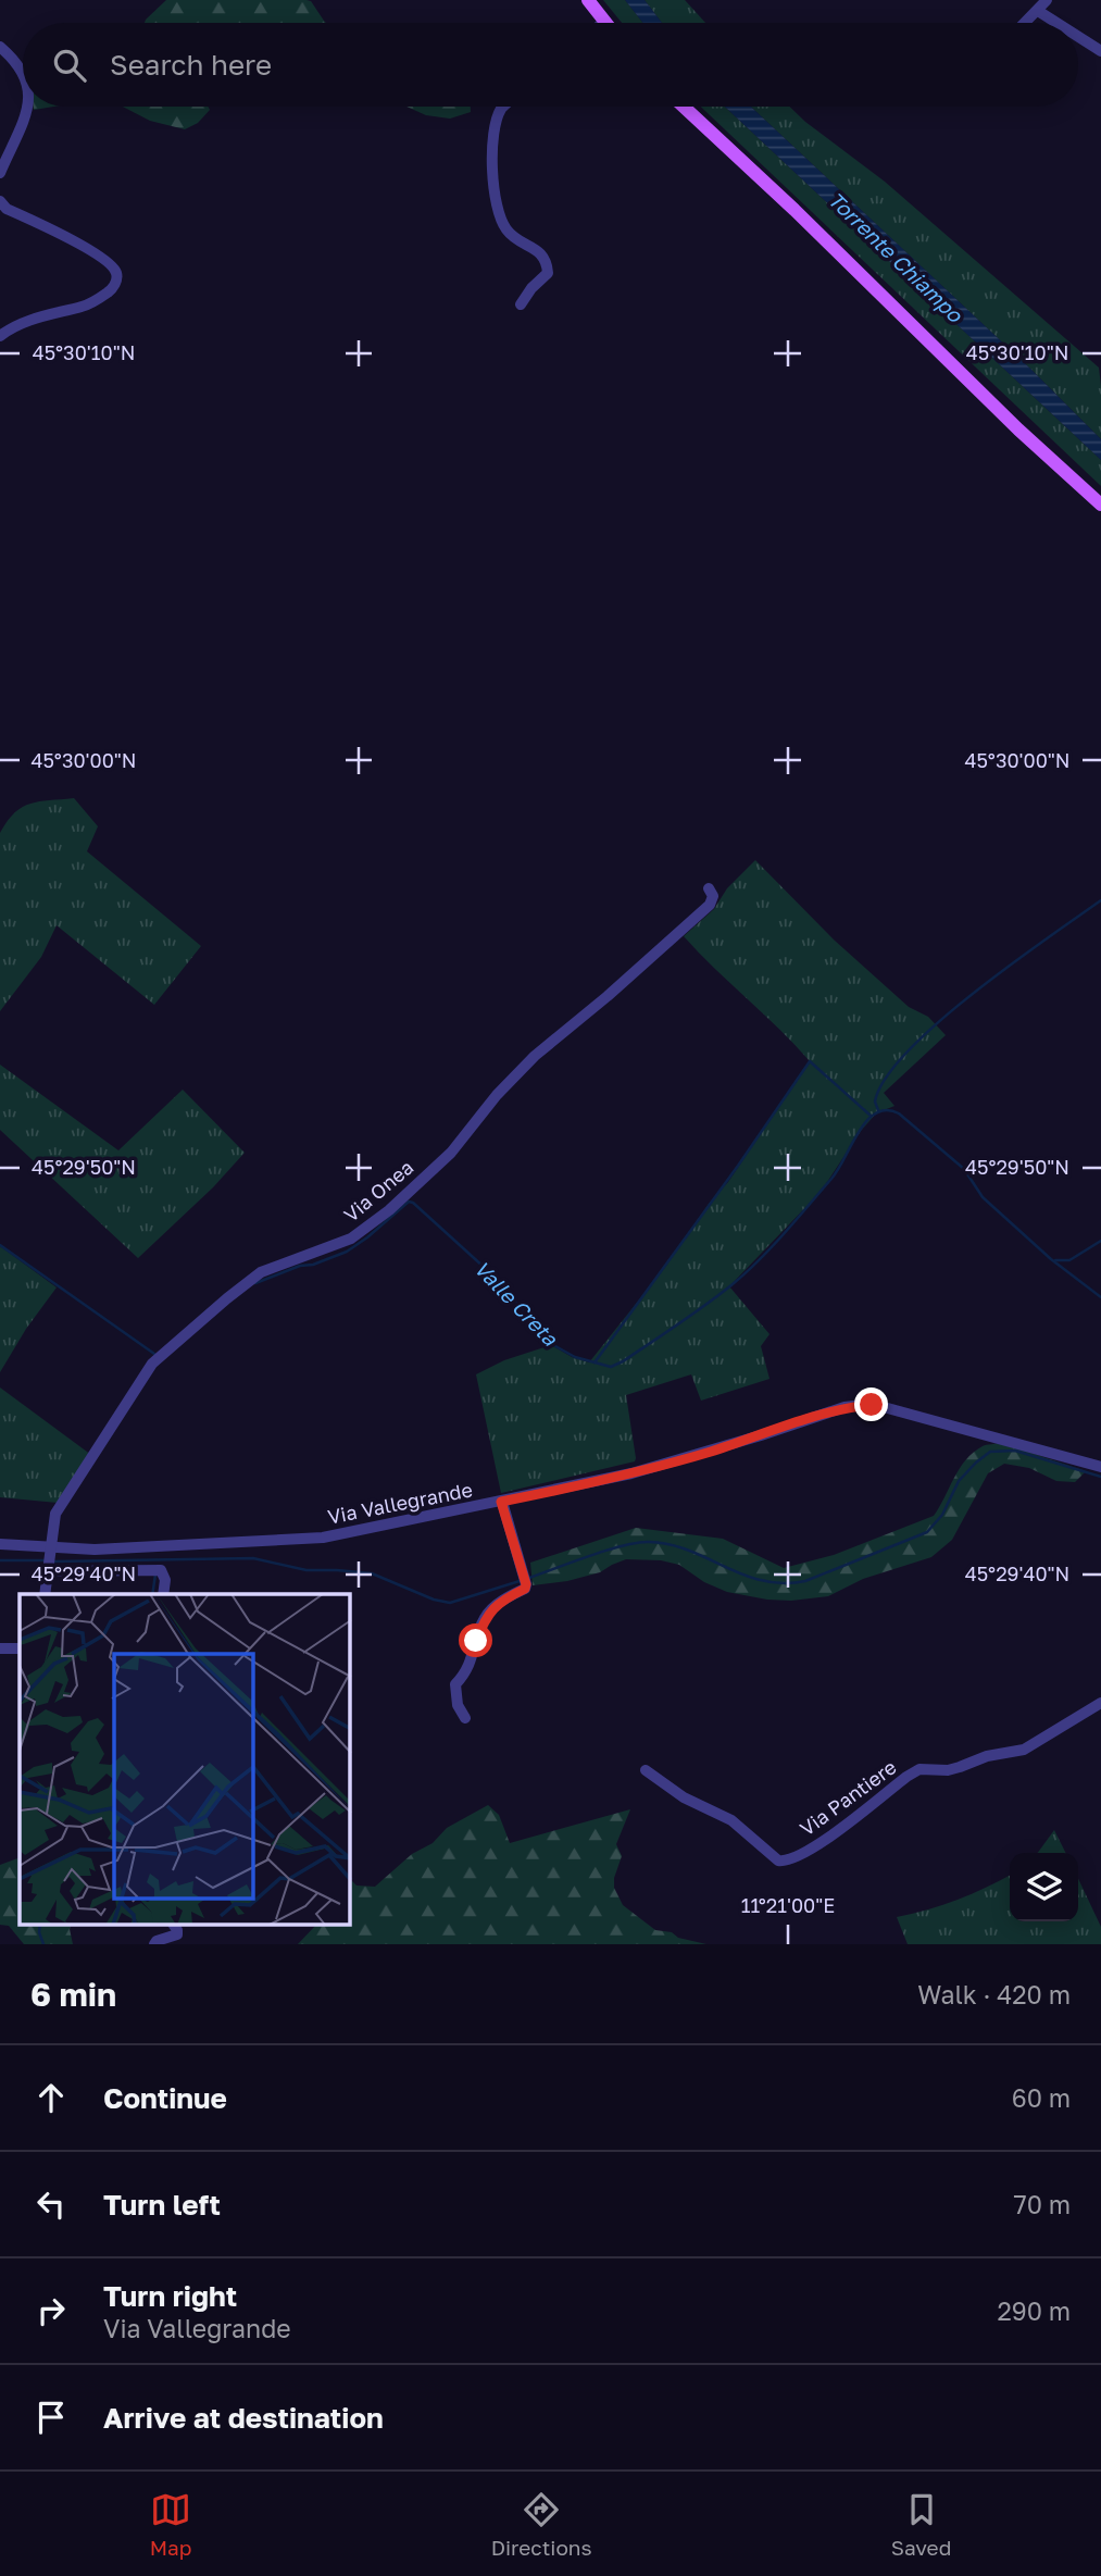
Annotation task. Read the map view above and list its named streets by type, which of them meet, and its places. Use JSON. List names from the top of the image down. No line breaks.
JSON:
{"streets":{"street":["Via Onea","Via Vallegrande","Via Pantiere"]},"crossings":[["Via Onea","Via Vallegrande"]],"water":["Torrente Chiampo","Valle Creta"],"page":{"search":"Search here","heading":["6 min","Walk · 420 m"],"list":[["Continue","60 m"],["Turn left","70 m"],["Turn right","Via Vallegrande","290 m"],"Arrive at destination"],"nav":["Map","Directions","Saved"]},"coordinates":["45°30'10\"N","45°30'00\"N","45°29'50\"N","45°29'40\"N","11°21'00\"E"]}
